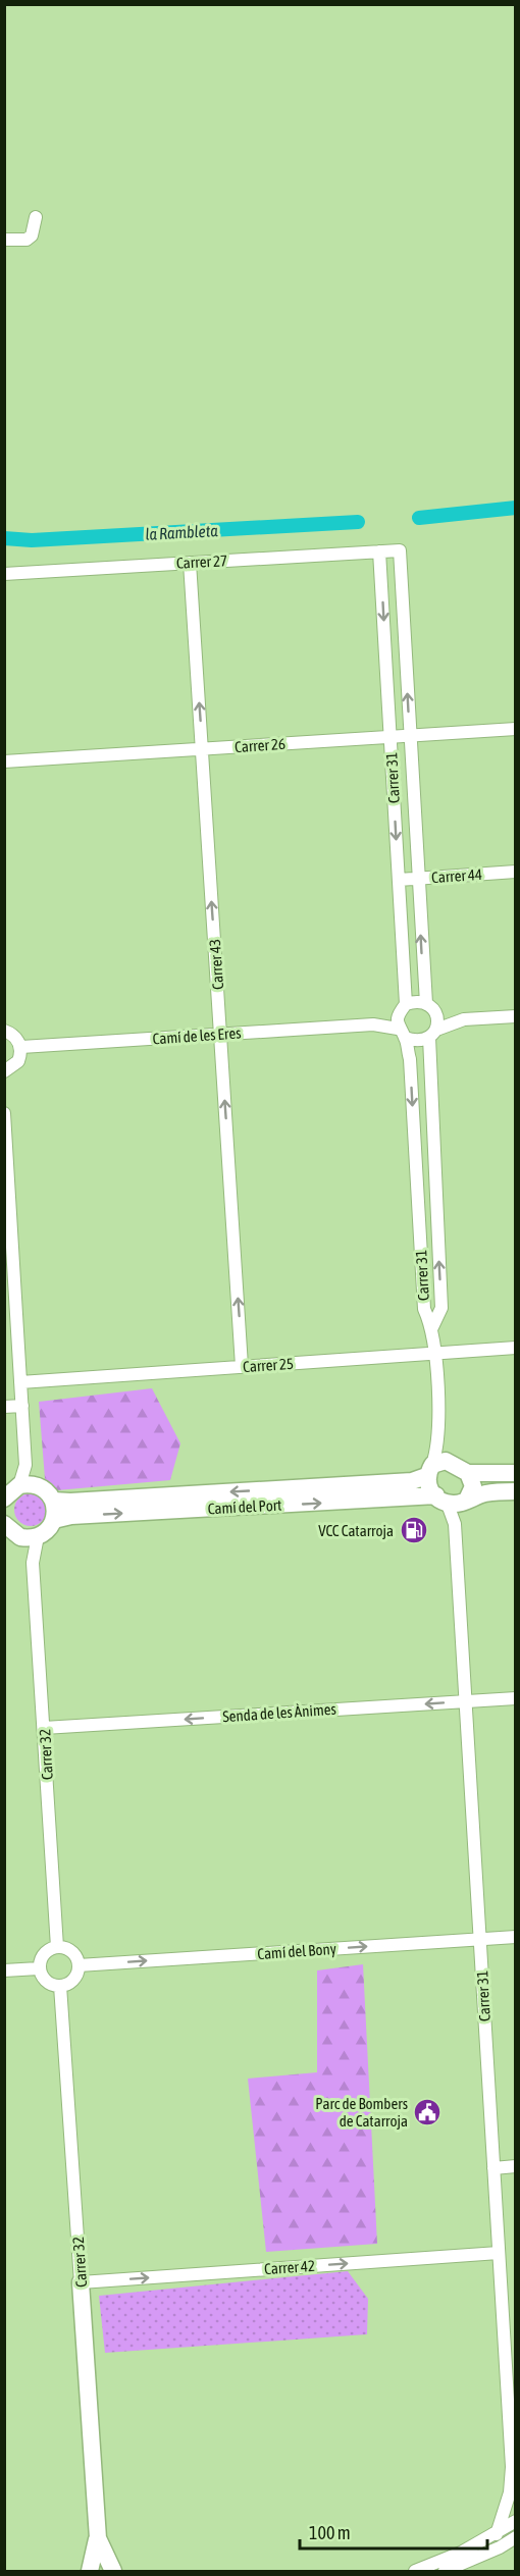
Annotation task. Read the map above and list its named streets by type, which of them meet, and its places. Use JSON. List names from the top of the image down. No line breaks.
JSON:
{"streets":{"street":["Carrer 27","Carrer 26","Carrer 31","Carrer 44","Carrer 43","Camí de les Eres","Carrer 25","Camí del Port","Senda de les Ànimes","Carrer 32","Camí del Bony","Carrer 42"]},"crossings":[["Carrer 27","Carrer 31"],["Carrer 27","Carrer 43"],["Carrer 26","Carrer 31"],["Carrer 26","Carrer 43"],["Carrer 31","Carrer 44"],["Carrer 31","Camí de les Eres"],["Carrer 31","Carrer 25"],["Carrer 31","Camí del Port"],["Carrer 31","Senda de les Ànimes"],["Carrer 31","Camí del Bony"],["Carrer 31","Carrer 42"],["Carrer 43","Camí de les Eres"],["Carrer 43","Carrer 25"],["Senda de les Ànimes","Carrer 32"],["Carrer 32","Camí del Bony"],["Carrer 32","Carrer 42"]],"one_way":["Carrer 43","Senda de les Ànimes","Camí del Bony","Carrer 42"],"water":["la Rambleta"],"places":{"fuel station":["VCC Catarroja"],"public building":["Parc de Bombers de Catarroja"]},"scale_bar":"100 m"}
